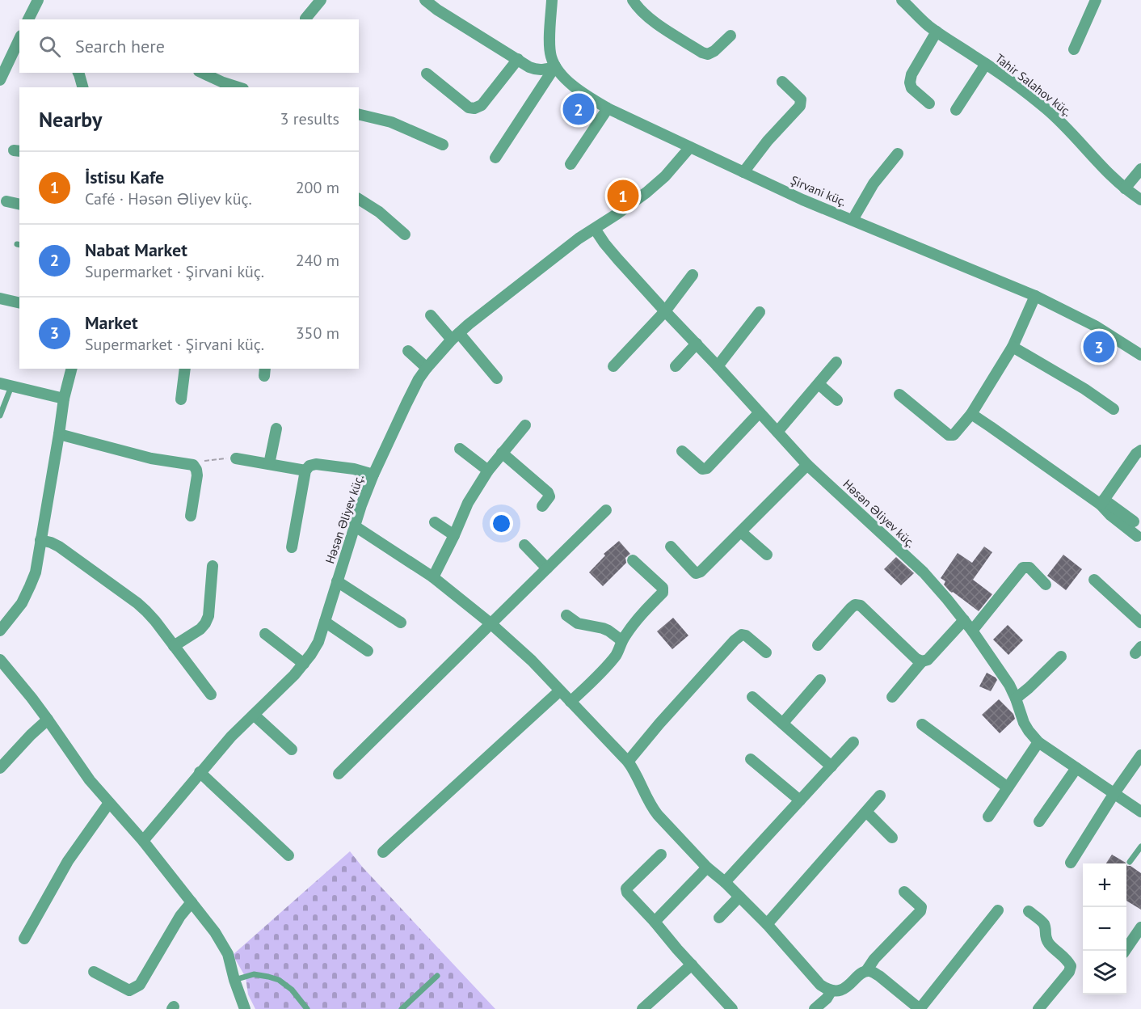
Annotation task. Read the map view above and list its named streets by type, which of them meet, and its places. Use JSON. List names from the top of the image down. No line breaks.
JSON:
{"streets":{"street":["Tahir Salahov küç.","Şirvani küç.","Həsən Əliyev küç."]},"crossings":[["Şirvani küç.","Həsən Əliyev küç."]],"page":{"search":"Search here","heading":["Nearby","3 results"],"pins":["2","1","3"],"list":[{"mark":"1","name":"İstisu Kafe","note":"Café · Həsən Əliyev küç.","value":"200 m"},{"mark":"2","name":"Nabat Market","note":"Supermarket · Şirvani küç.","value":"240 m"},{"mark":"3","name":"Market","note":"Supermarket · Şirvani küç.","value":"350 m"}],"map_buttons":["+","−"]}}
